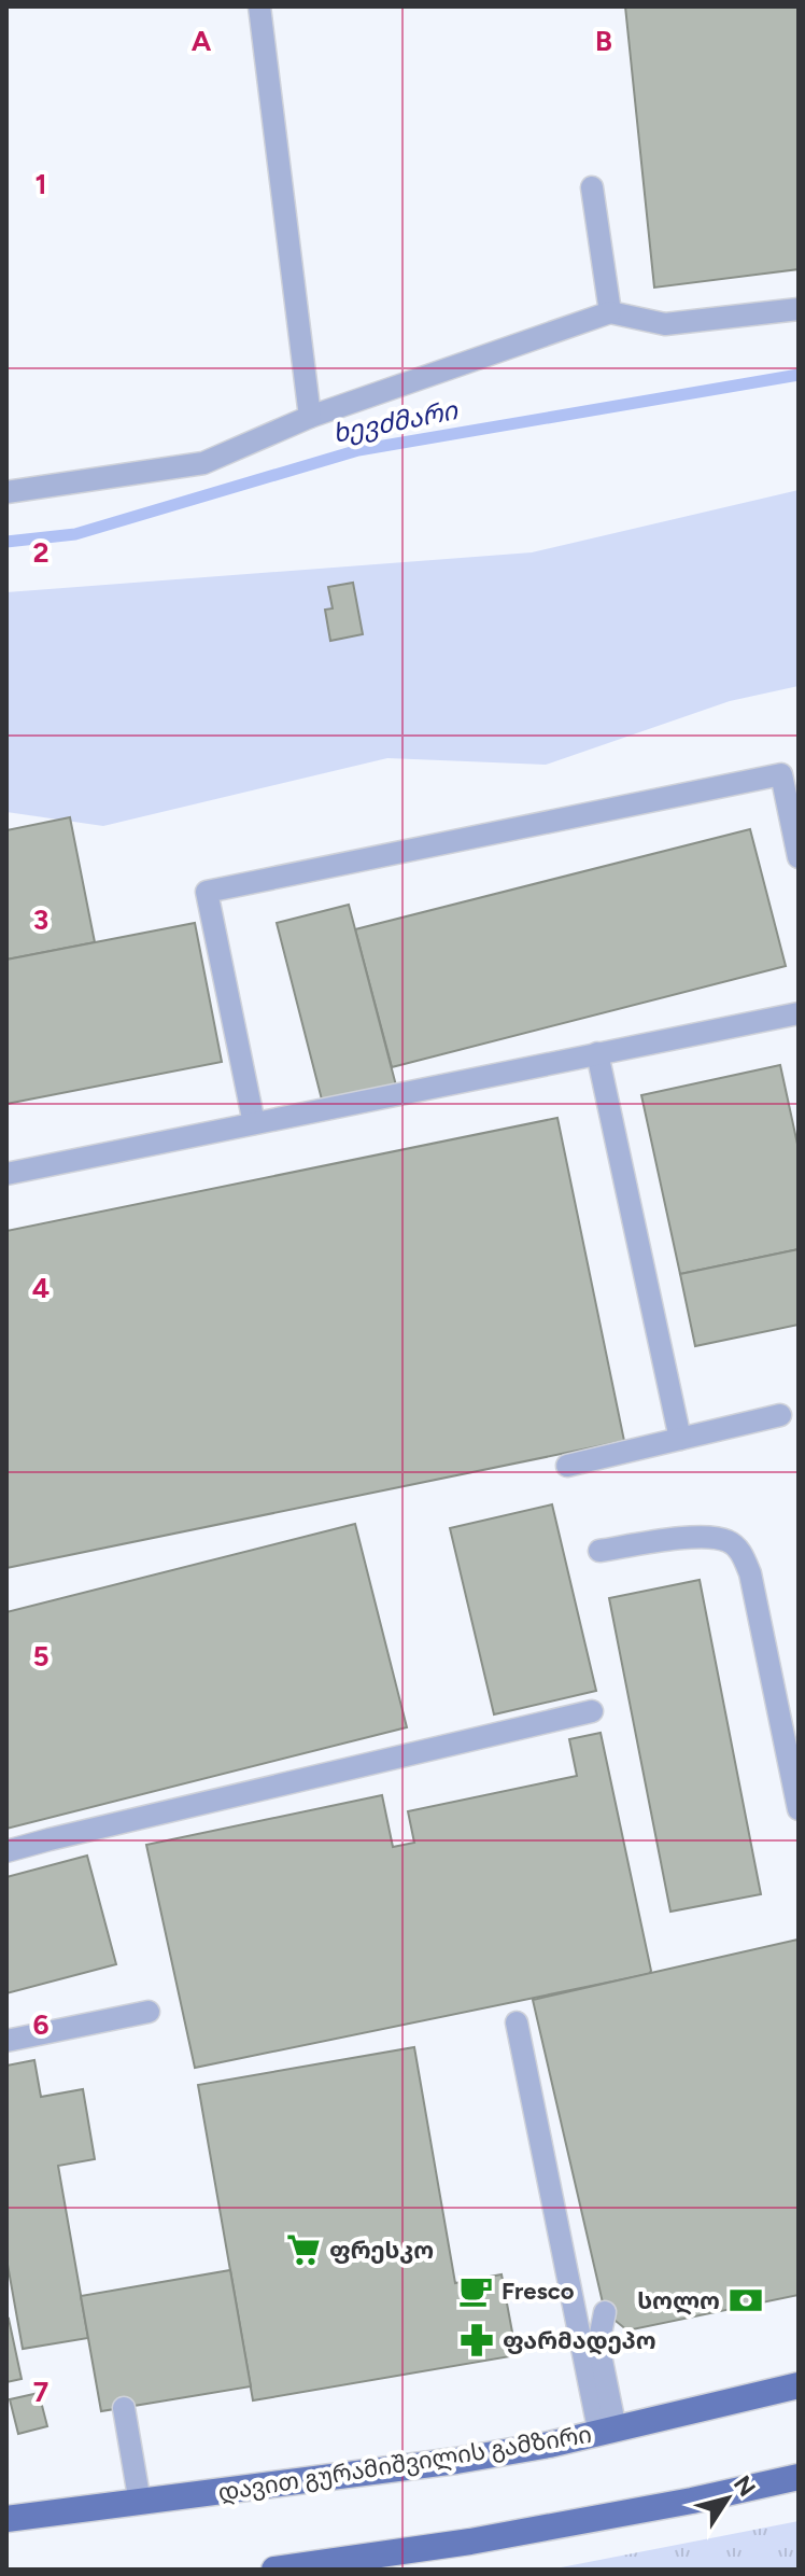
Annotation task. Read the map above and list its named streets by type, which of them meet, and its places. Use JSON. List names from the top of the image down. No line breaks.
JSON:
{"streets":{"main road":["დავით გურამიშვილის გამზირი"]},"water":["ხევძმარი"],"places":{"supermarket":["ფრესკო"],"cafe":["Fresco"],"bank":["სოლო"],"pharmacy":["ფარმადეპო"]},"north":"top right","grid":{"columns":["A","B"],"rows":["1","2","3","4","5","6","7"]}}
